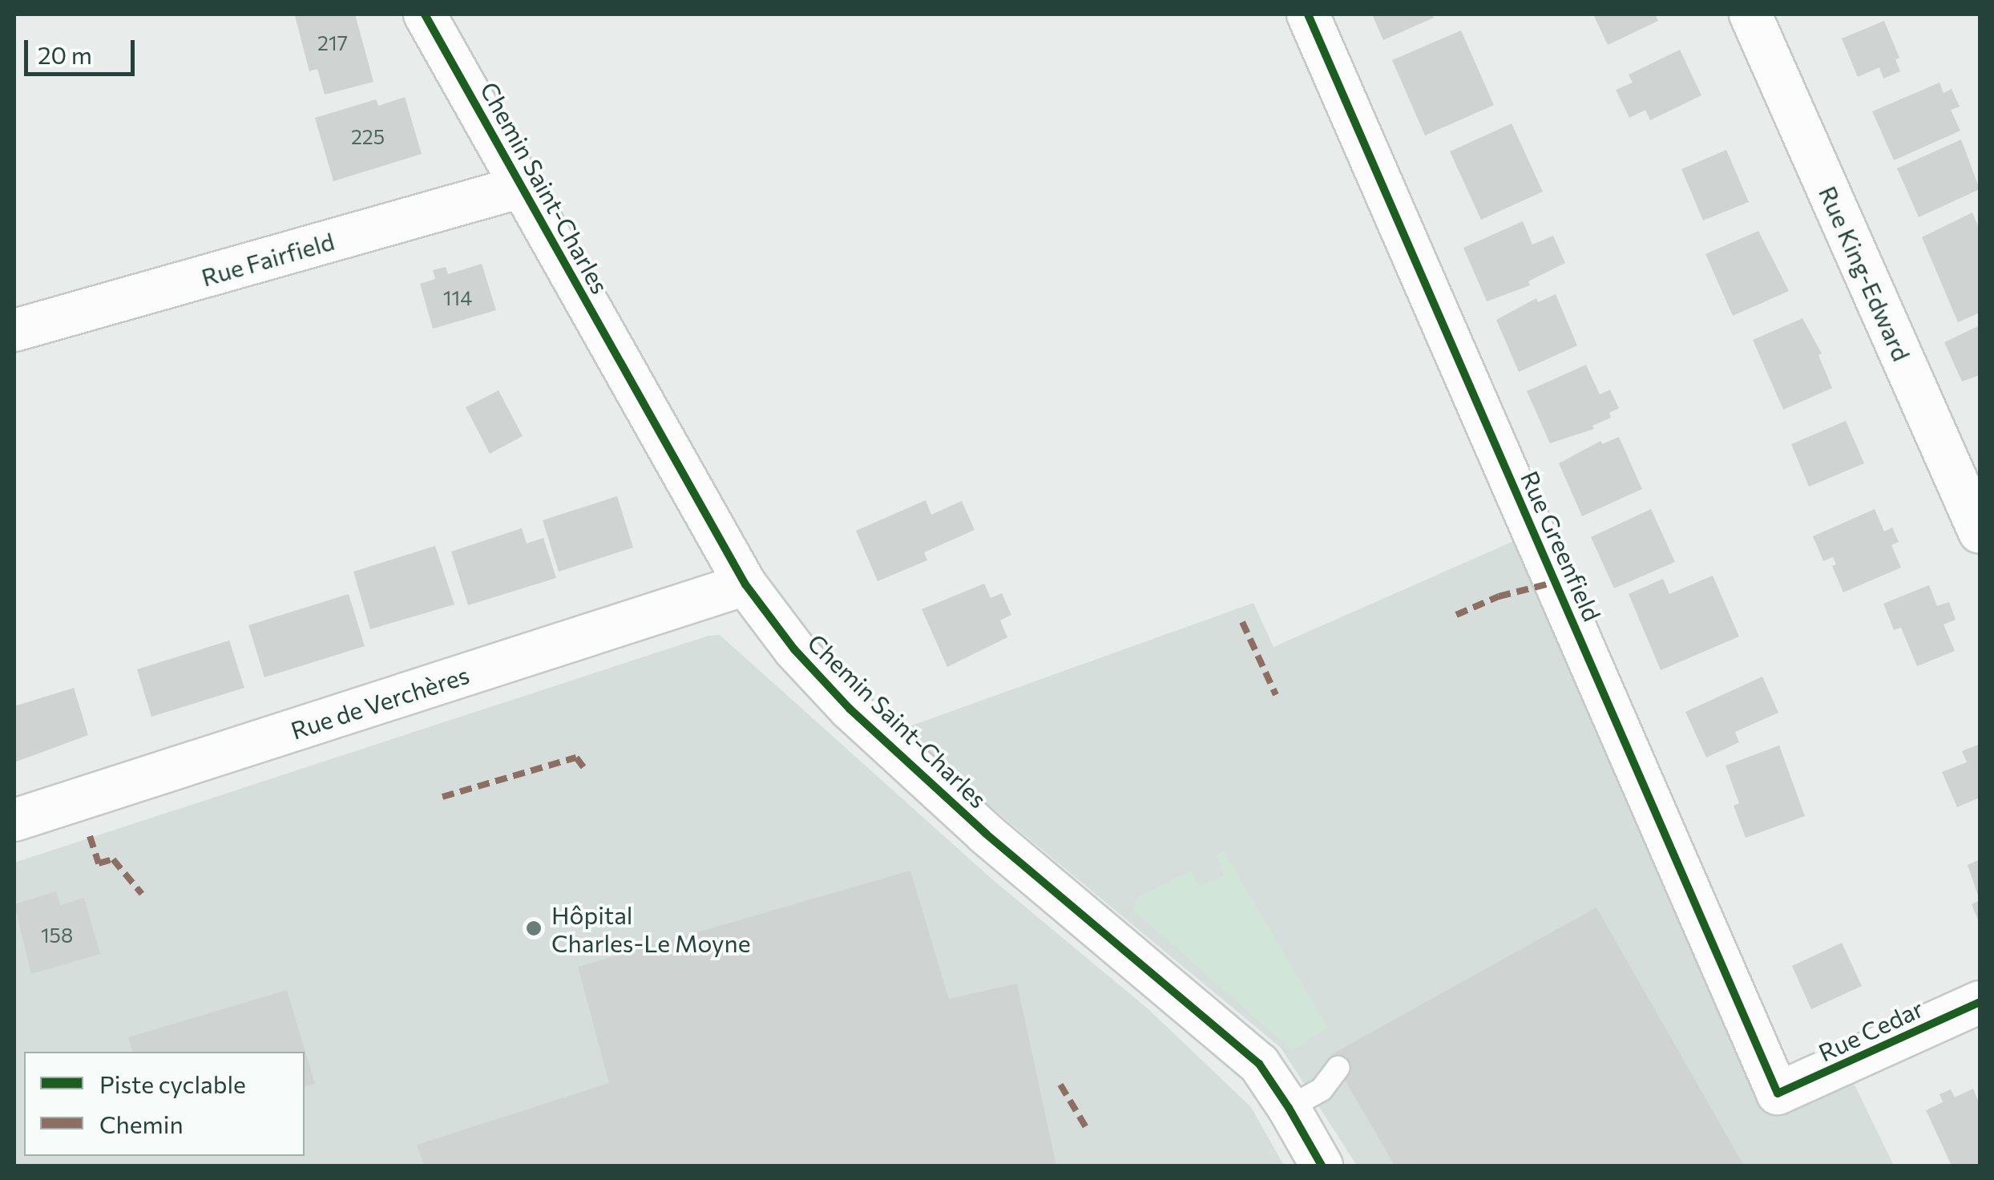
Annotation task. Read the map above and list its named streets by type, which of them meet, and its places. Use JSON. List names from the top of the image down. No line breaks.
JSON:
{"streets":{"street":["Chemin Saint-Charles","Rue Fairfield","Rue King-Edward","Rue Greenfield","Rue de Verchères","Rue Cedar"]},"crossings":[["Chemin Saint-Charles","Rue Fairfield"],["Chemin Saint-Charles","Rue de Verchères"],["Rue Greenfield","Rue Cedar"]],"places":["Hôpital Charles-Le Moyne"],"house_numbers":["217","225","114","158"],"legend":["Piste cyclable","Chemin"],"scale_bar":"20 m"}
